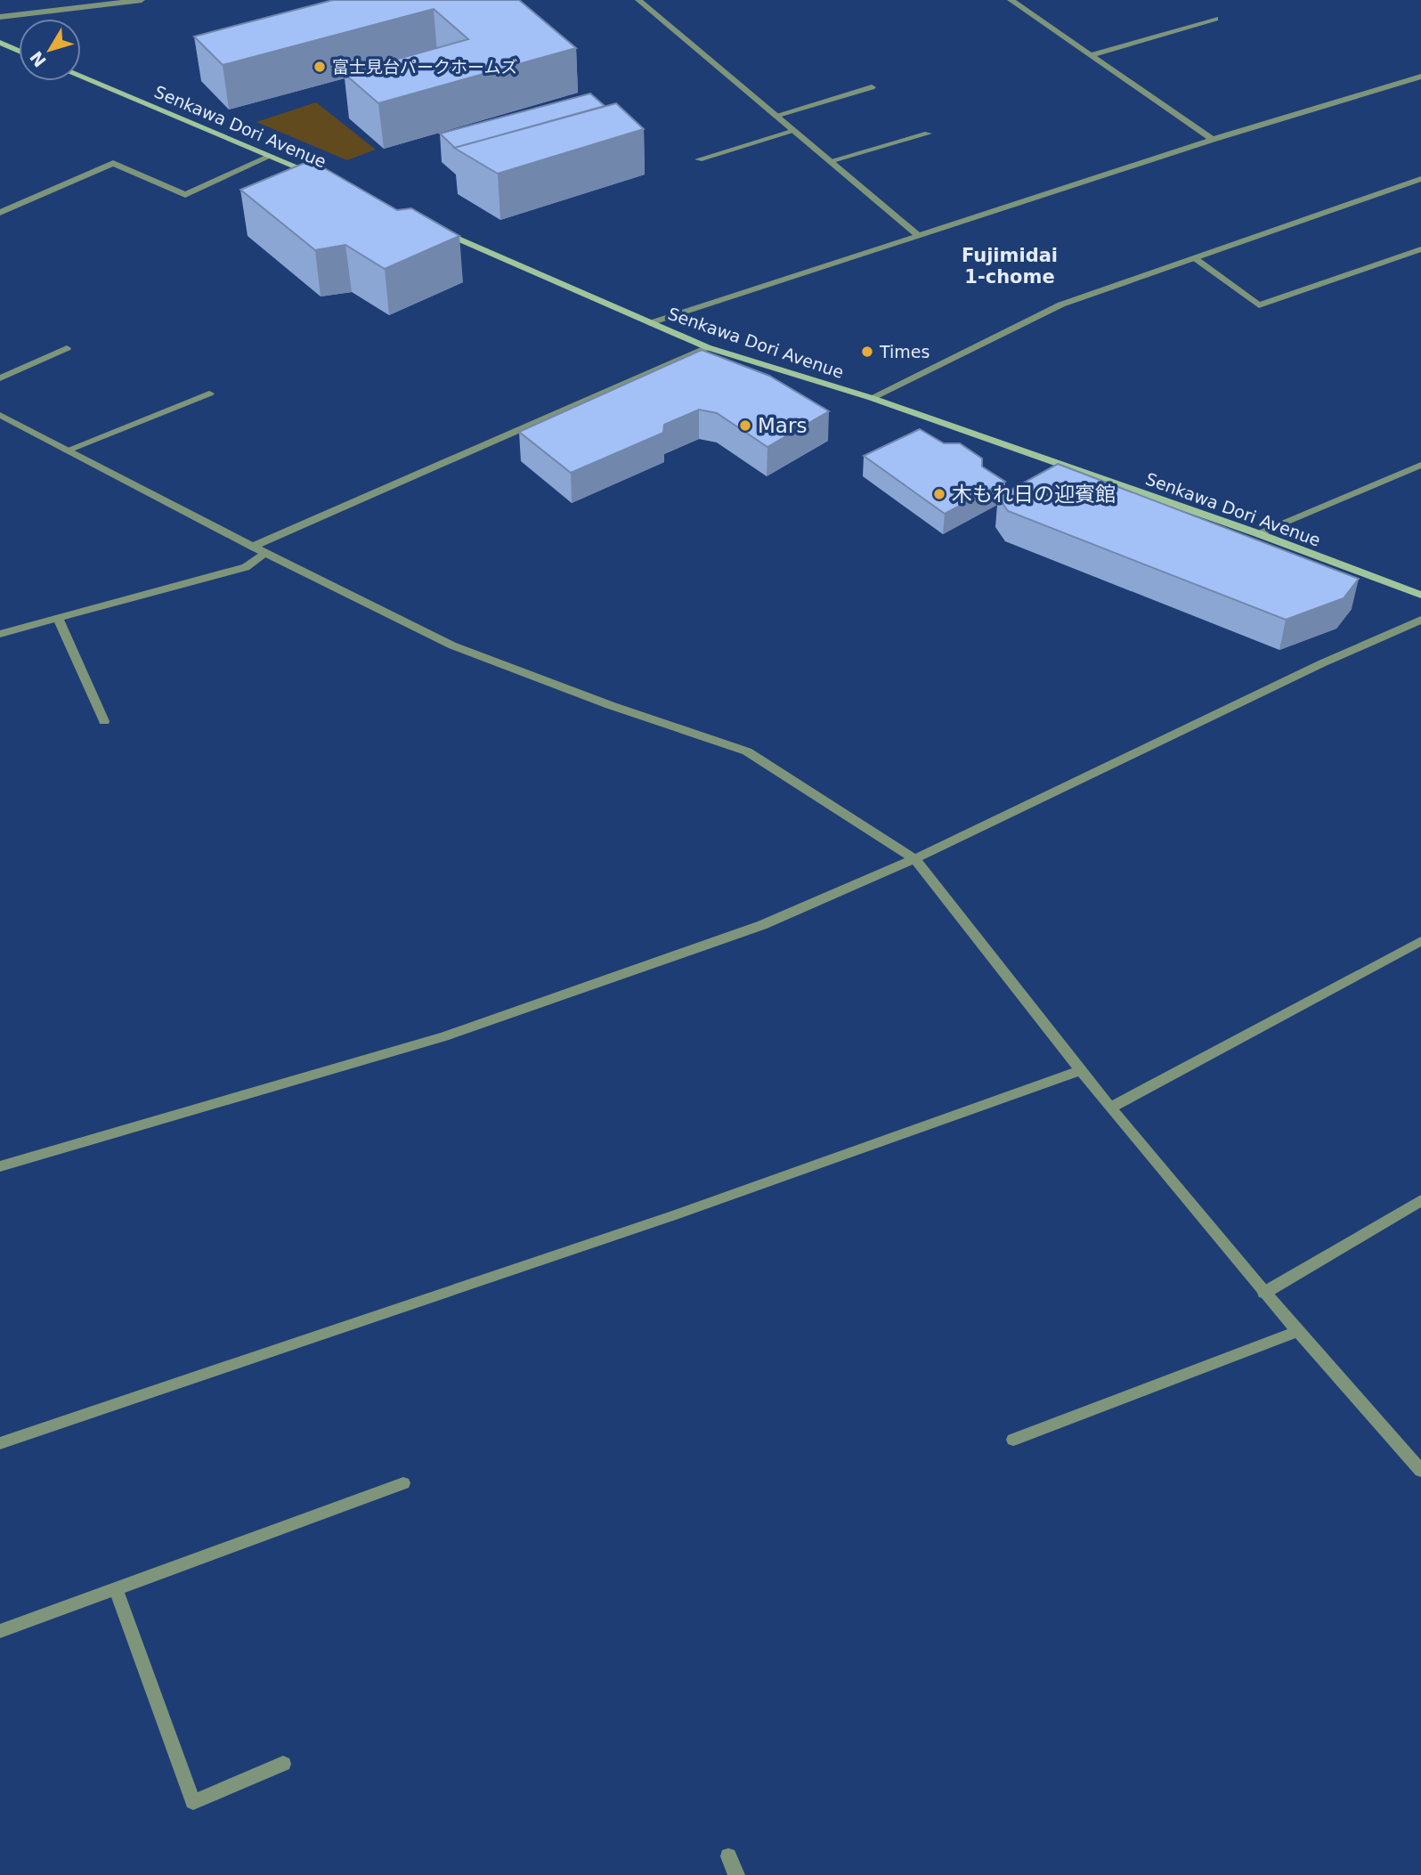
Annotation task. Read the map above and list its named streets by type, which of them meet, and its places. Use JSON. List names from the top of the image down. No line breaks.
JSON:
{"streets":{"main road":["Senkawa Dori Avenue"]},"districts":["Fujimidai 1-chome"],"places":["富士見台パークホームズ","Times","Mars","木もれ日の迎賓館"],"north":"bottom left"}
